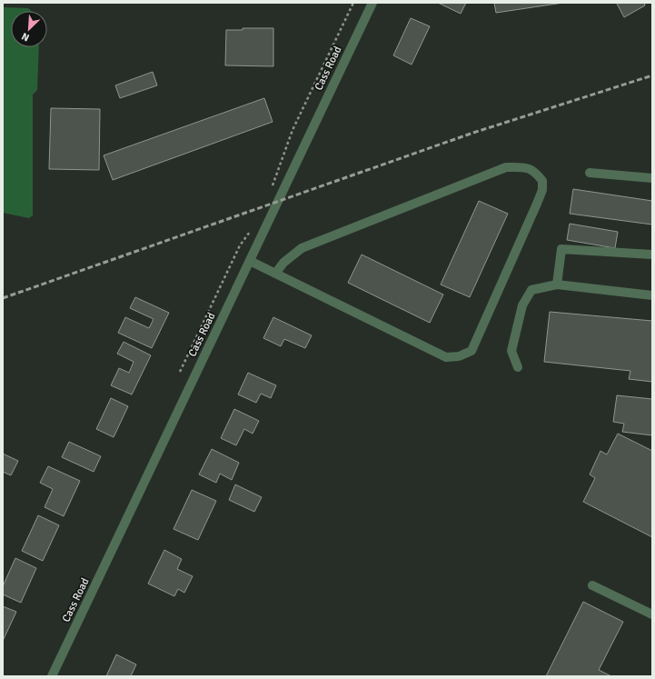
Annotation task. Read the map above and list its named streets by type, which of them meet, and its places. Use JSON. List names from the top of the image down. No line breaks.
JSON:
{"streets":{"street":["Cass Road"]},"north":"bottom left"}
